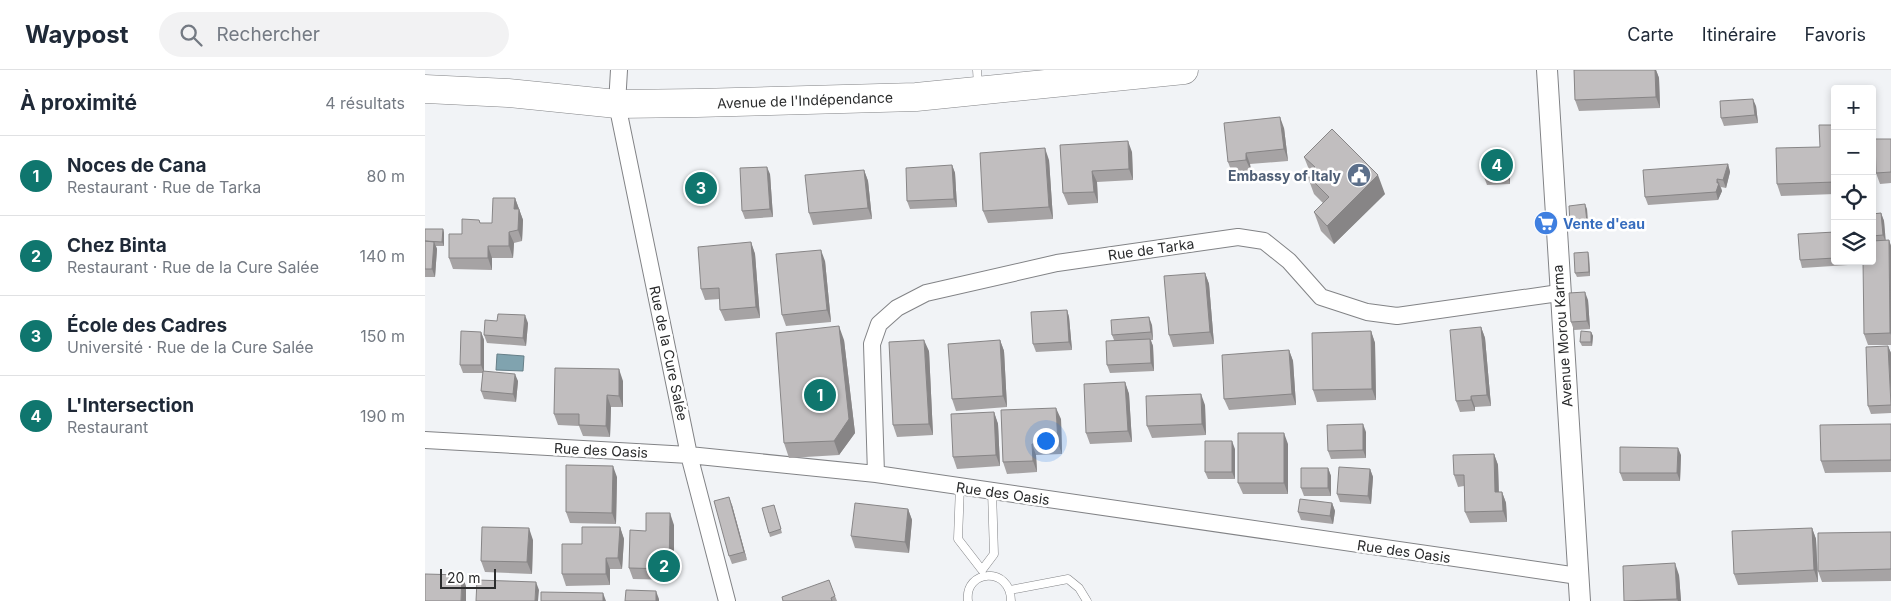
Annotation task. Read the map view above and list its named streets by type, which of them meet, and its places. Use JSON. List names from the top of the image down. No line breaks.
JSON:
{"streets":{"highway":["Avenue de l'Indépendance"],"street":["Rue de Tarka","Avenue Morou Karma","Rue de la Cure Salée","Rue des Oasis"]},"crossings":[["Avenue de l'Indépendance","Rue de la Cure Salée"],["Rue de Tarka","Avenue Morou Karma"],["Rue de Tarka","Rue des Oasis"],["Avenue Morou Karma","Rue des Oasis"],["Rue de la Cure Salée","Rue des Oasis"]],"places":{"public building":["Embassy of Italy"],"supermarket":["Vente d'eau"]},"scale_bar":"20 m","page":{"header":"Waypost","search":"Rechercher","nav":["Carte","Itinéraire","Favoris"],"heading":["À proximité","4 résultats"],"map_buttons":["+","−"],"list":[{"mark":"1","name":"Noces de Cana","note":"Restaurant · Rue de Tarka","value":"80 m"},{"mark":"2","name":"Chez Binta","note":"Restaurant · Rue de la Cure Salée","value":"140 m"},{"mark":"3","name":"École des Cadres","note":"Université · Rue de la Cure Salée","value":"150 m"},{"mark":"4","name":"L'Intersection","note":"Restaurant","value":"190 m"}],"pins":["4","3","1","2"],"scale":"20 m"}}
